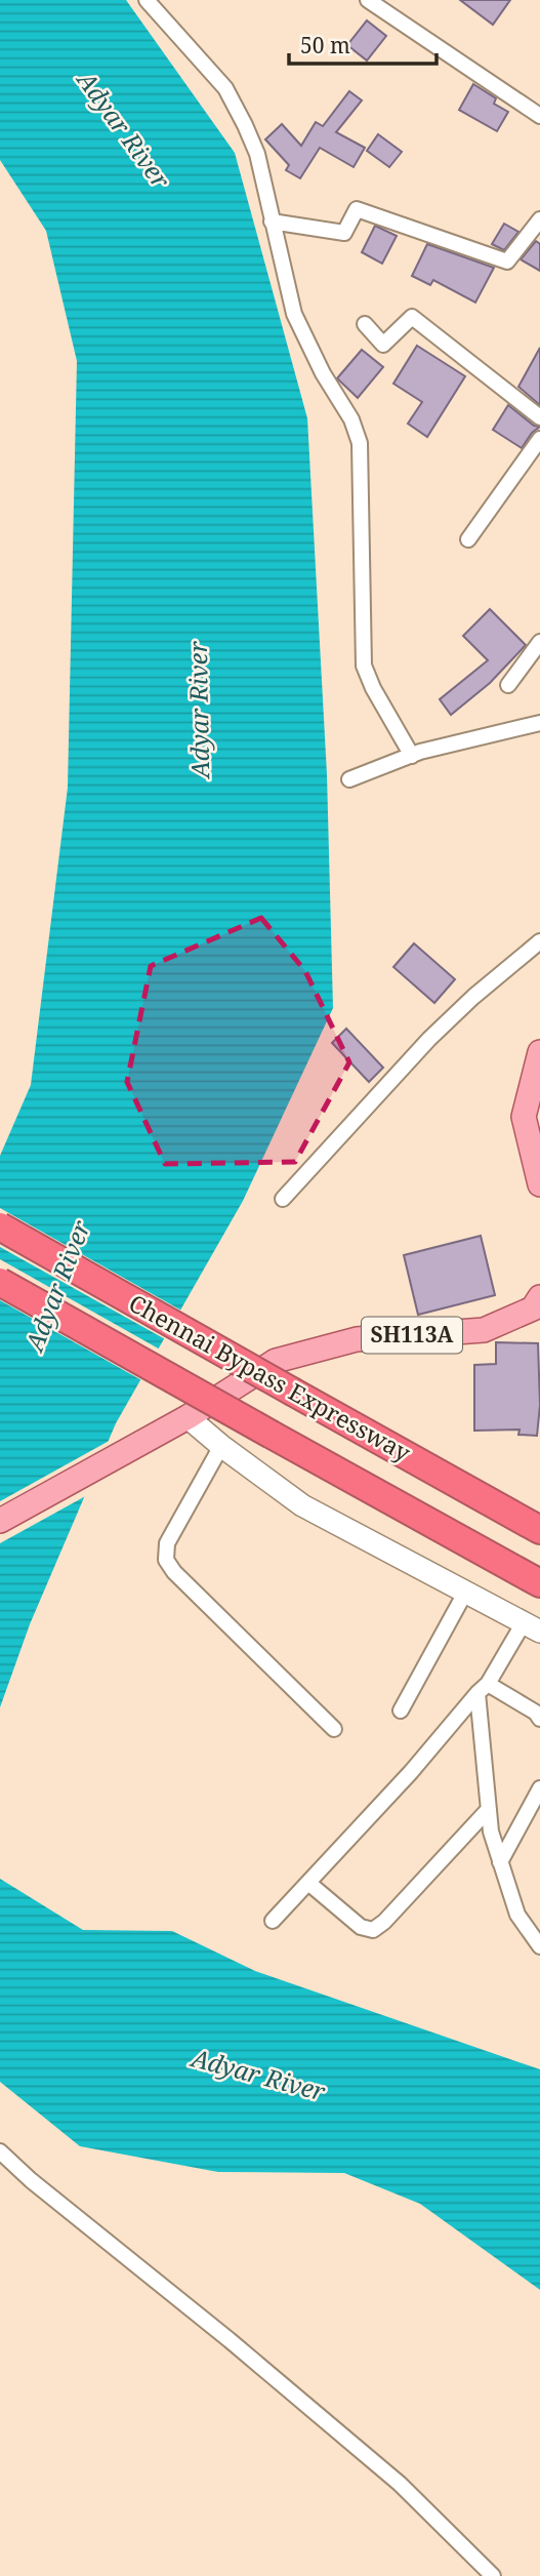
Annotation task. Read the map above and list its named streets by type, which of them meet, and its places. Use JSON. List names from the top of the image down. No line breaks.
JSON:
{"streets":{"highway":["Chennai Bypass Expressway"],"main road":["SH113A"]},"water":["Adyar River"],"scale_bar":"50 m"}
